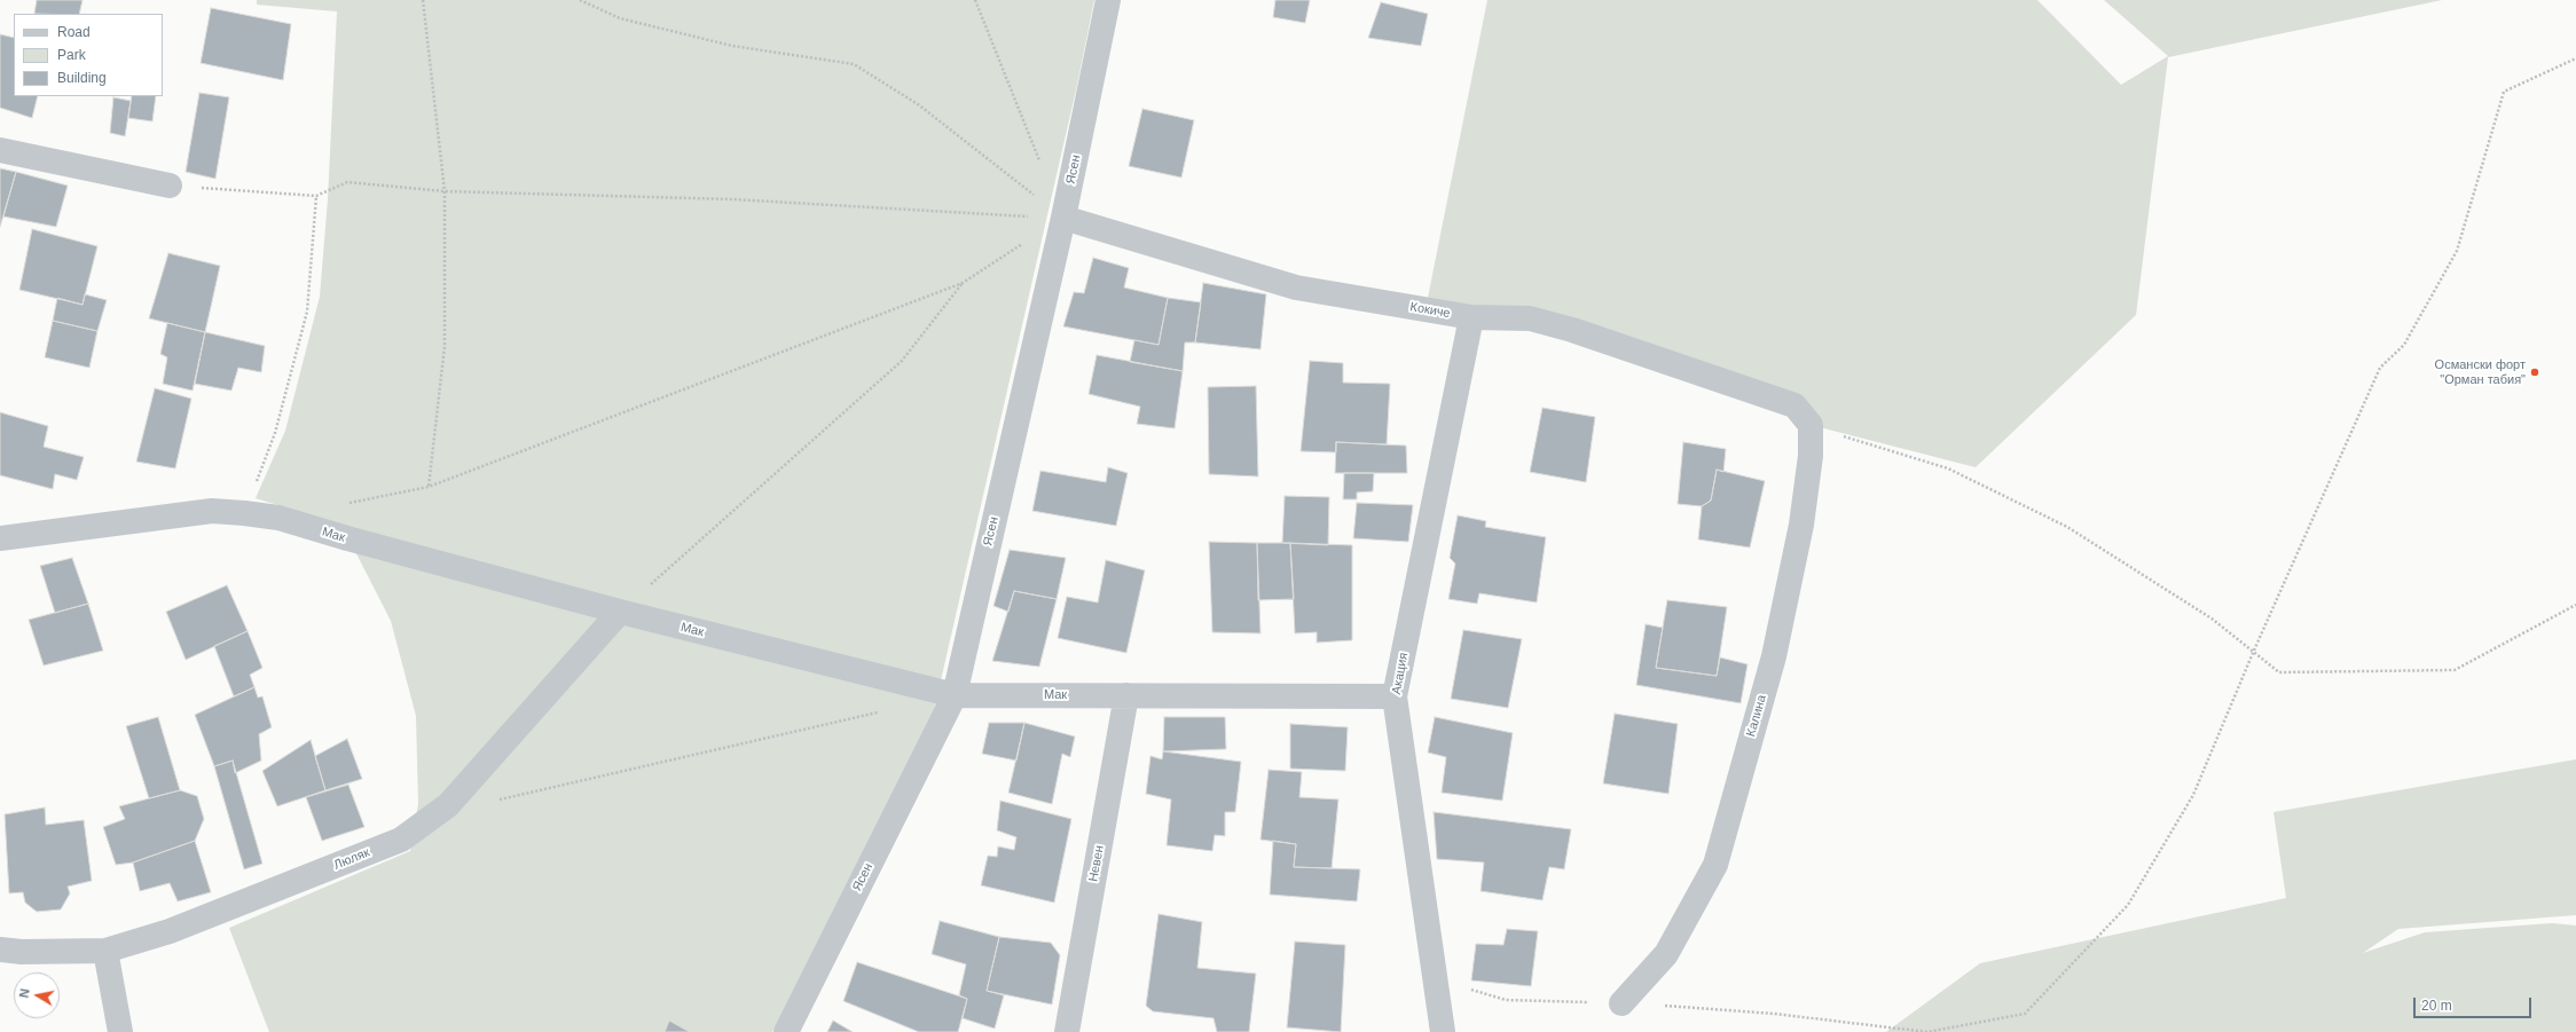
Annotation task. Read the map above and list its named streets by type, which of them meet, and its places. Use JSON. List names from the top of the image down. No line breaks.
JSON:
{"streets":{"street":["Ясен","Кокиче","Мак","Акация","Калина","Люляк","Невен"]},"crossings":[["Ясен","Кокиче"],["Ясен","Мак"],["Кокиче","Акация"],["Кокиче","Калина"],["Мак","Акация"],["Мак","Люляк"],["Мак","Невен"]],"places":["Османски форт \"Орман табия\""],"legend":["Road","Park","Building"],"scale_bar":"20 m","north":"left"}
